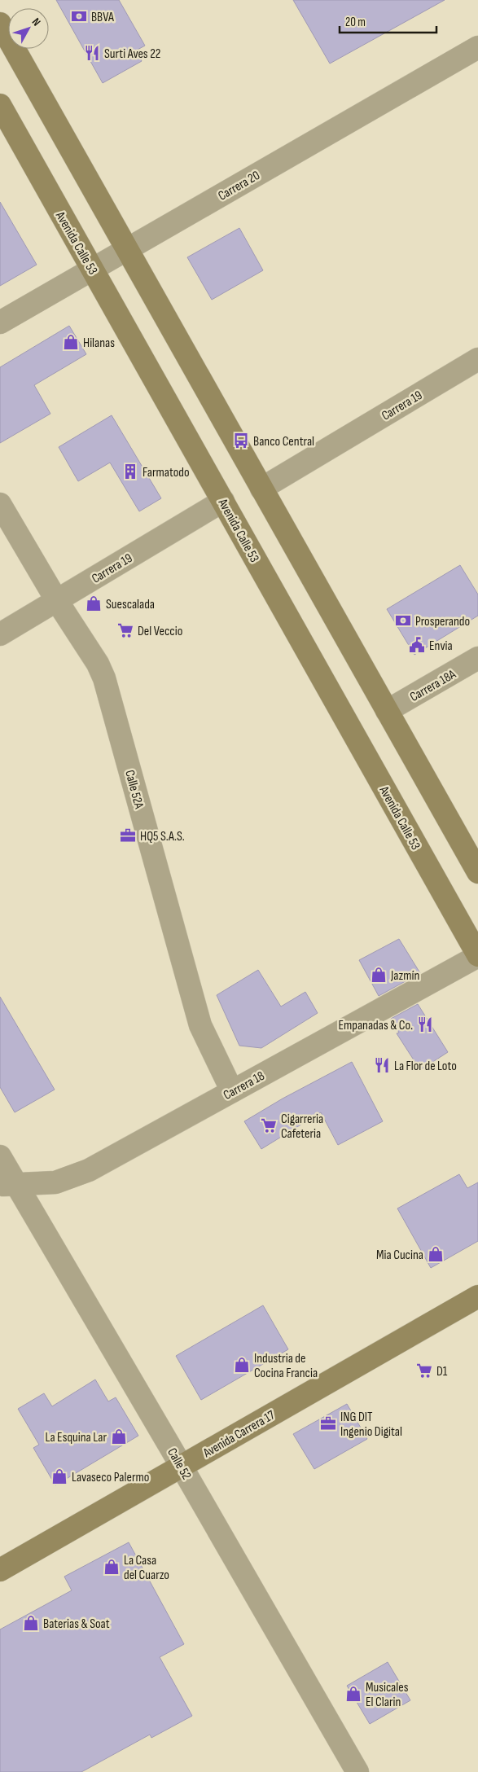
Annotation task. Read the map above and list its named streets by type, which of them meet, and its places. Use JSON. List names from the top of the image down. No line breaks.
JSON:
{"streets":{"main road":["Avenida Calle 53","Avenida Carrera 17"],"street":["Carrera 20","Carrera 19","Carrera 18A","Calle 52A","Carrera 18","Calle 52"]},"crossings":[["Carrera 20","Avenida Calle 53"],["Avenida Calle 53","Carrera 19"],["Avenida Calle 53","Carrera 18"],["Carrera 19","Calle 52A"],["Calle 52A","Carrera 18"],["Carrera 18","Calle 52"],["Avenida Carrera 17","Calle 52"]],"places":{"bank":["BBVA","Prosperando"],"restaurant":["Surti Aves 22","Empanadas & Co.","La Flor de Loto"],"shop":["Hilanas","Suescalada","Jazmín","Mia Cucina","Industria de Cocina Francia","La Esquina Lar","Lavaseco Palermo","La Casa del Cuarzo","Baterias & Soat","Musicales El Clarin"],"bus stop":["Banco Central"],"building":["Farmatodo"],"supermarket":["Del Veccio","Cigarreria Cafeteria","D1"],"public building":["Envia"],"office":["HQ5 S.A.S.","ING DIT Ingenio Digital"]},"scale_bar":"20 m","north":"top right"}
